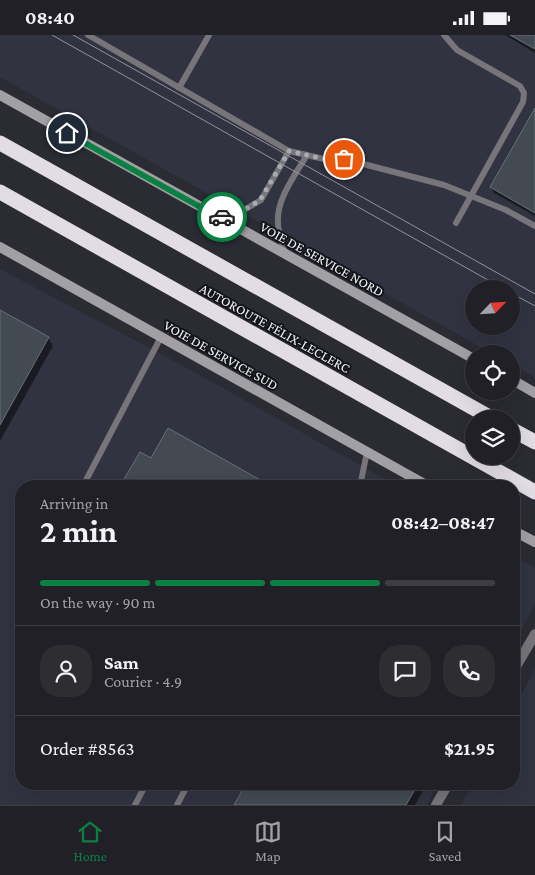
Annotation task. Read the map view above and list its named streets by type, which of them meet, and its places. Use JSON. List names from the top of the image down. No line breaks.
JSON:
{"streets":{"highway":["AUTOROUTE FÉLIX-LECLERC"],"main road":["VOIE DE SERVICE NORD","VOIE DE SERVICE SUD"]},"north":"top right","page":{"status":"08:40","heading":["2 min","Arriving in","08:42–08:47"],"panel":["Sam","Courier · 4.9","Order #8563","$21.95"],"bar":"On the way · 90 m","tabs":["Home","Map","Saved"]}}
